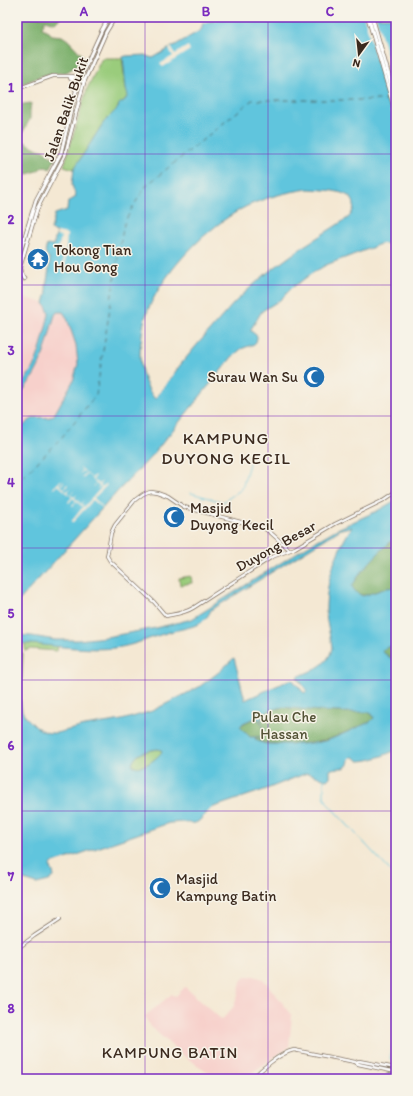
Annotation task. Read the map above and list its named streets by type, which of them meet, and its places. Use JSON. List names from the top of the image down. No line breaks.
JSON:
{"streets":{"main road":["Jalan Balik Bukit"],"street":["Duyong Besar"]},"districts":["KAMPUNG DUYONG KECIL","KAMPUNG BATIN"],"parks":["Pulau Che Hassan"],"places":{"temple":["Tokong Tian Hou Gong"],"mosque":["Surau Wan Su","Masjid Duyong Kecil","Masjid Kampung Batin"]},"north":"bottom","grid":{"columns":["A","B","C"],"rows":["1","2","3","4","5","6","7","8"]}}
